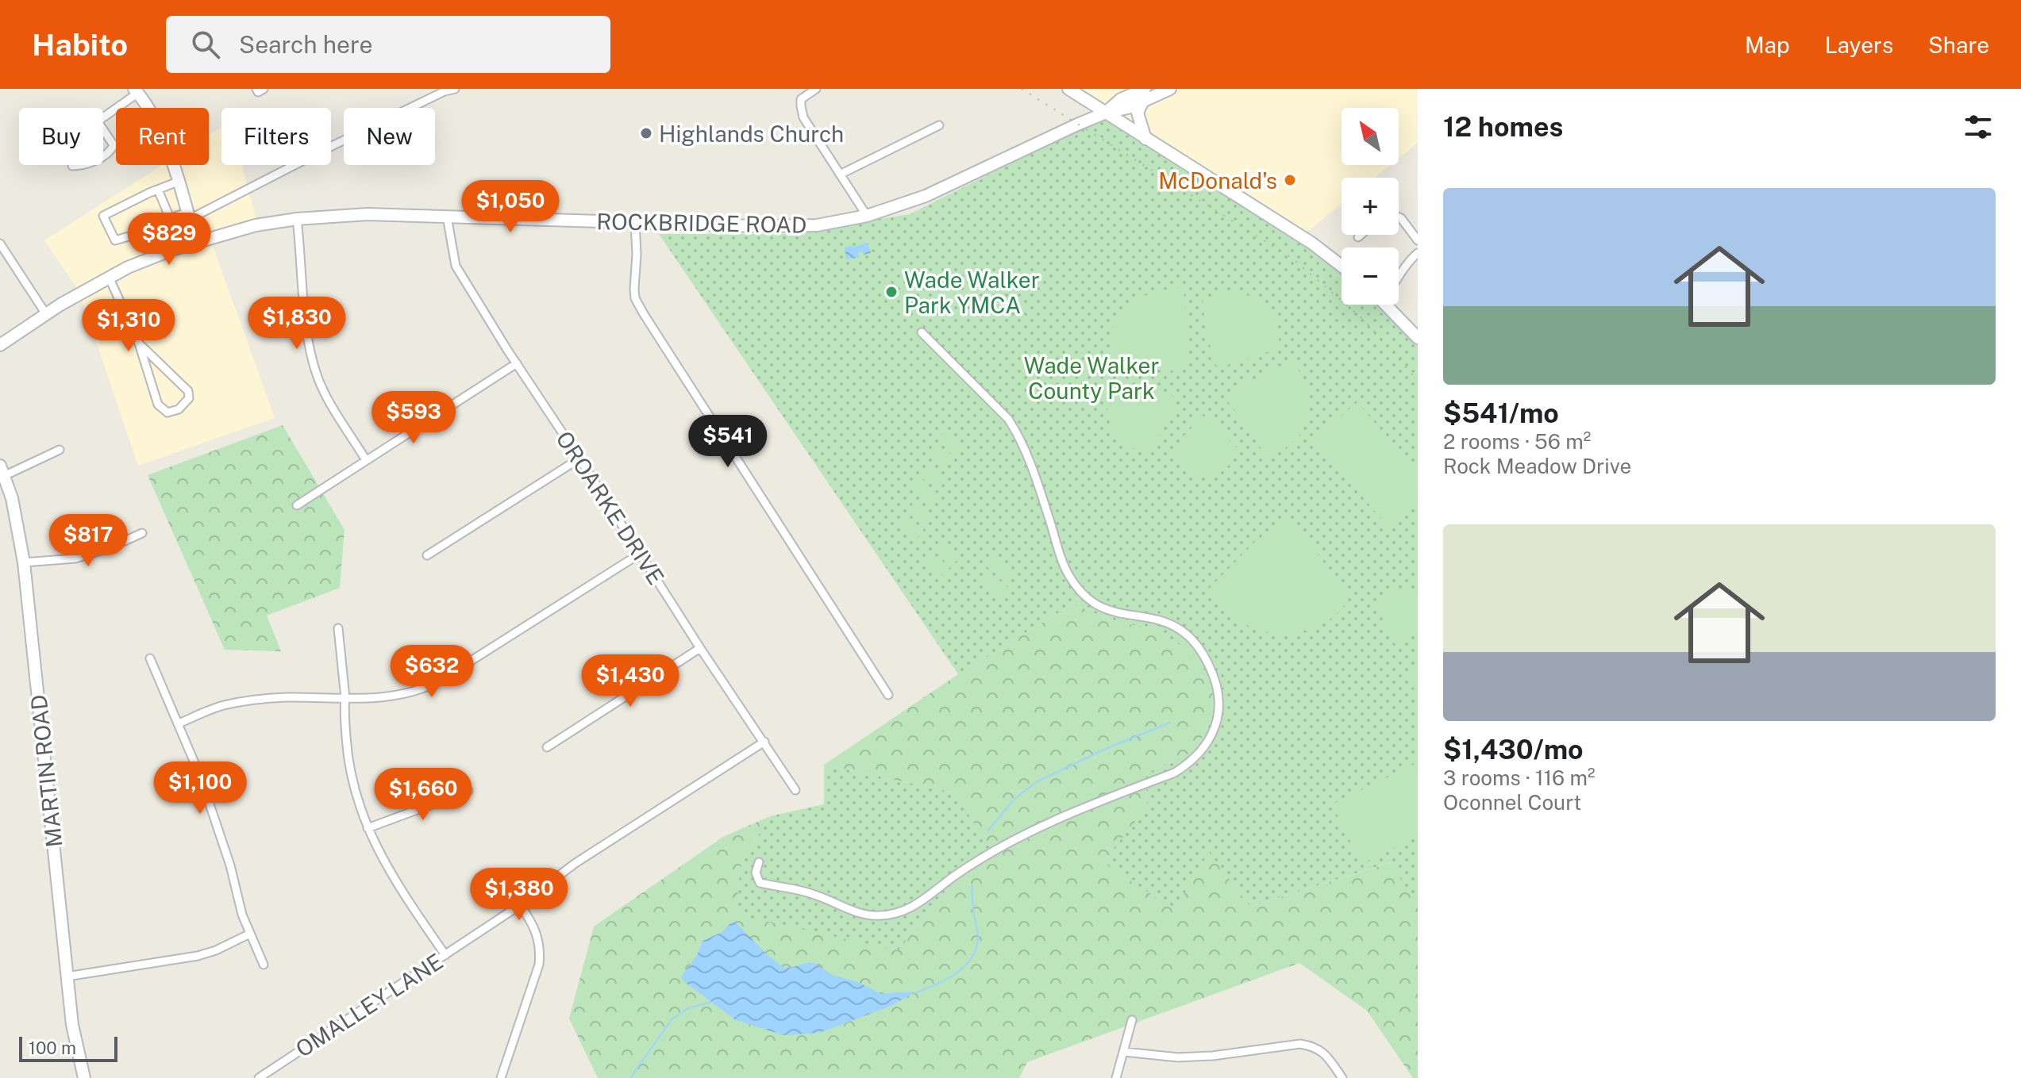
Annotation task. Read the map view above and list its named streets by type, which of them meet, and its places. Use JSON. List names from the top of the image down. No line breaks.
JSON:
{"streets":{"main road":["ROCKBRIDGE ROAD","MARTIN ROAD"],"street":["OROARKE DRIVE","OMALLEY LANE"]},"crossings":[["ROCKBRIDGE ROAD","OROARKE DRIVE"],["OROARKE DRIVE","OMALLEY LANE"]],"parks":["Wade Walker County Park"],"places":["Highlands Church","McDonald's","Wade Walker Park YMCA"],"scale_bar":"100 m","north":"top left","page":{"header":"Habito","search":"Search here","nav":["Map","Layers","Share"],"heading":"12 homes","map_buttons":["+","−"],"chip":["Buy","Rent","Filters","New"],"list":[{"name":"$541/mo","note":"2 rooms · 56 m² · Rock Meadow Drive"},{"name":"$1,430/mo","note":"3 rooms · 116 m² · Oconnel Court"}],"price":["$1,050","$829","$1,830","$1,310","$593","$541","$817","$632","$1,430","$1,100","$1,660","$1,380"],"scale":"100 m"}}
